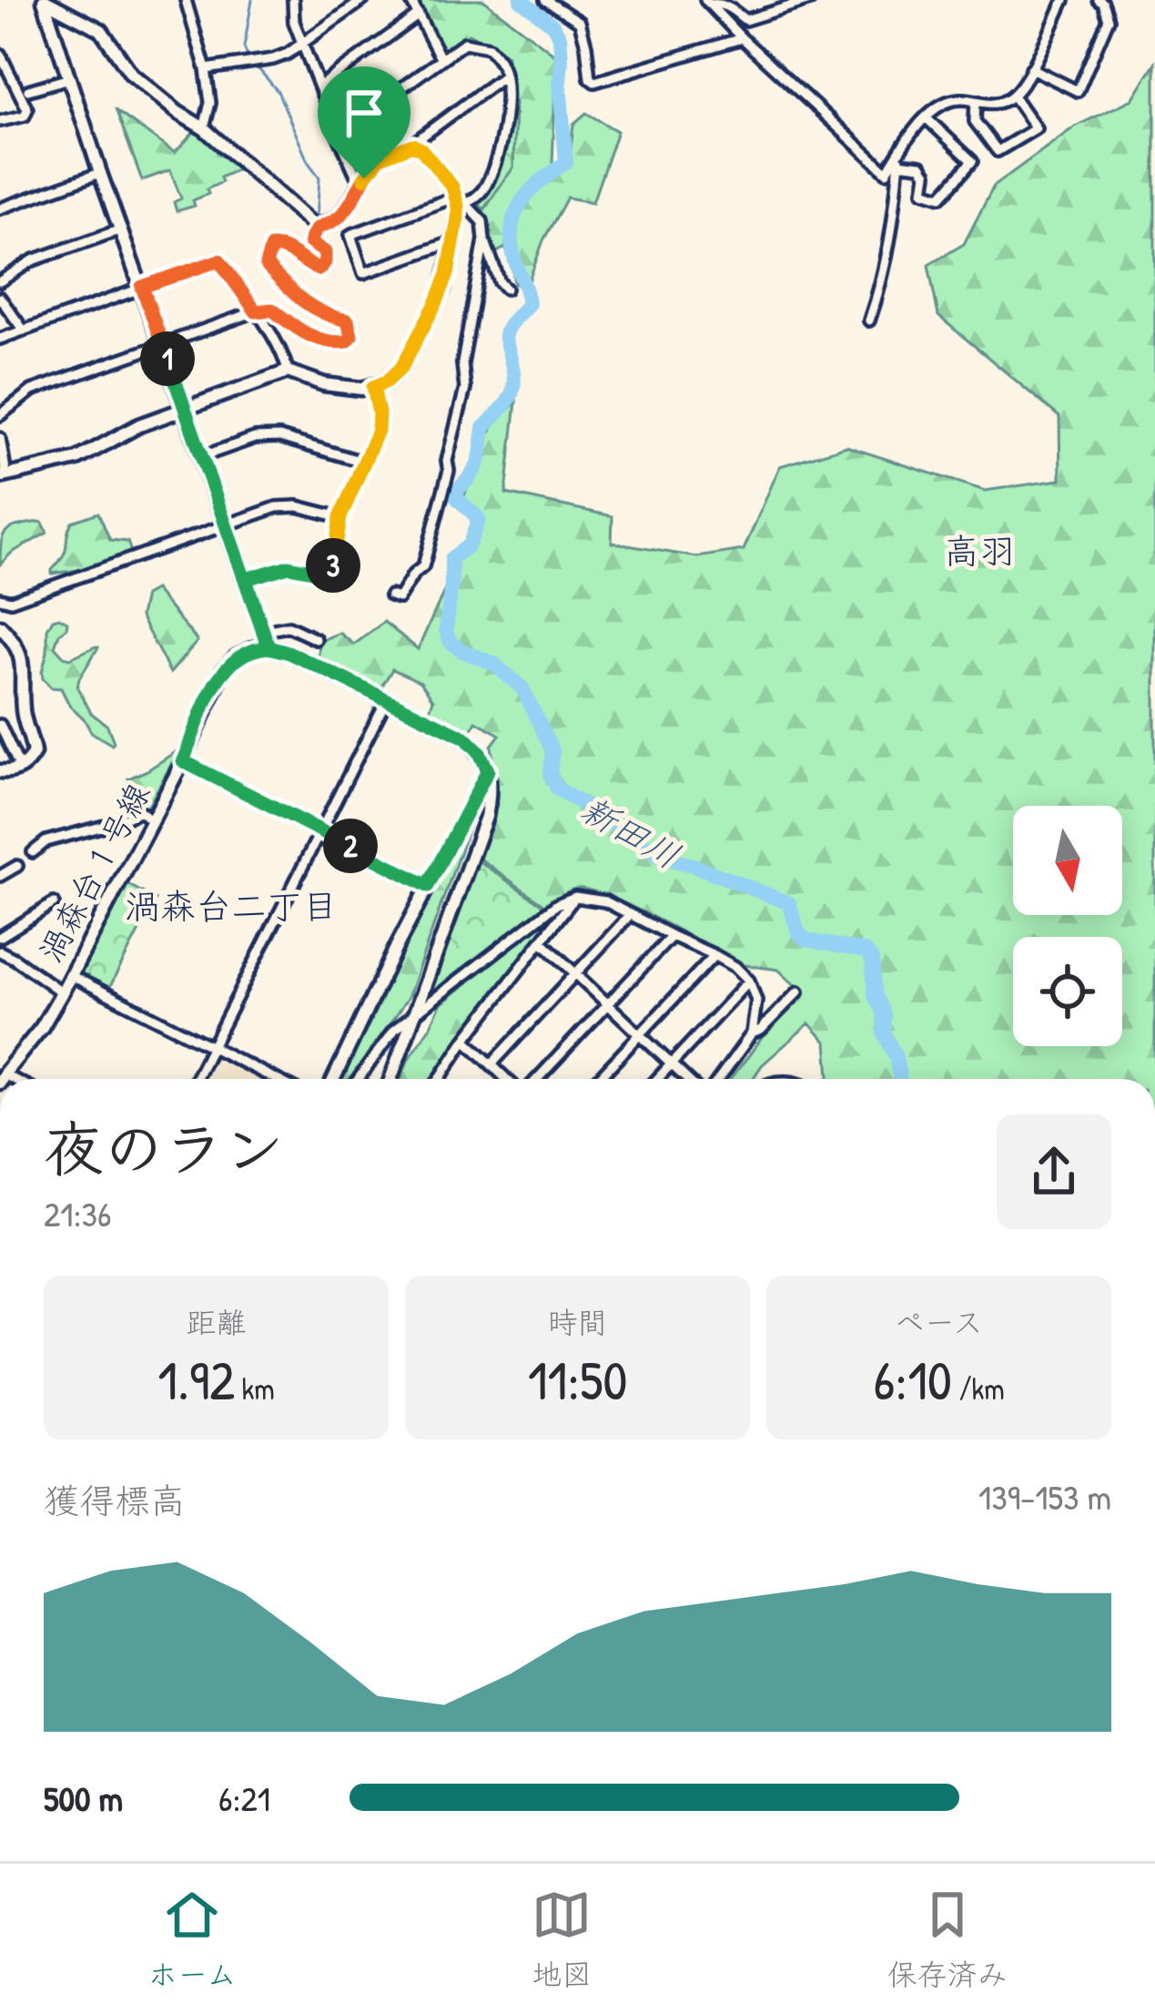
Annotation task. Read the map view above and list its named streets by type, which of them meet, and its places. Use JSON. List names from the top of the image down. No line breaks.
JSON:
{"streets":{"street":["渦森台１号線"]},"districts":["高羽","渦森台二丁目"],"water":["新田川"],"north":"bottom","page":{"pins":["1","3","2"],"heading":["夜のラン","21:36"],"stats":[["距離","1.92 km"],["時間","11:50"],["ペース","6:10 /km"]],"chart":["獲得標高","139–153 m"],"list":[{"name":"500 m","note":"6:21"}],"tabs":["ホーム","地図","保存済み"]}}
